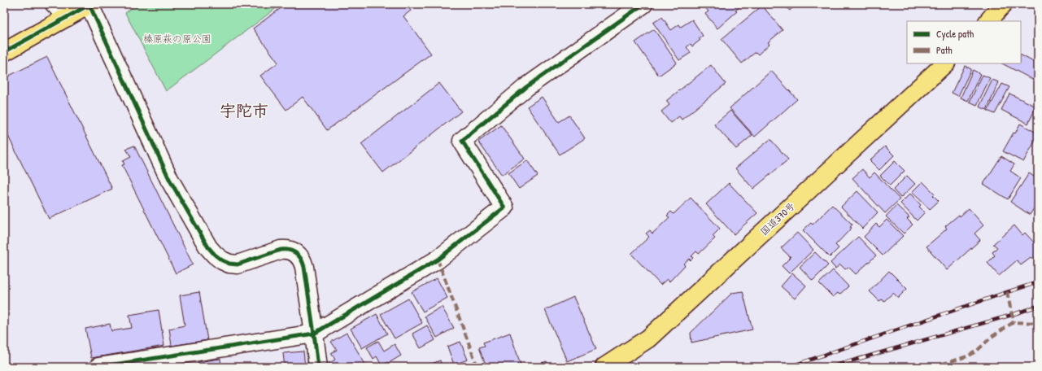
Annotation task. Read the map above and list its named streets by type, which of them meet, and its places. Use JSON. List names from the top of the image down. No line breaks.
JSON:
{"streets":{"main road":["国道370号"]},"districts":["宇陀市"],"parks":["榛原萩の原公園"],"legend":["Cycle path","Path"]}
